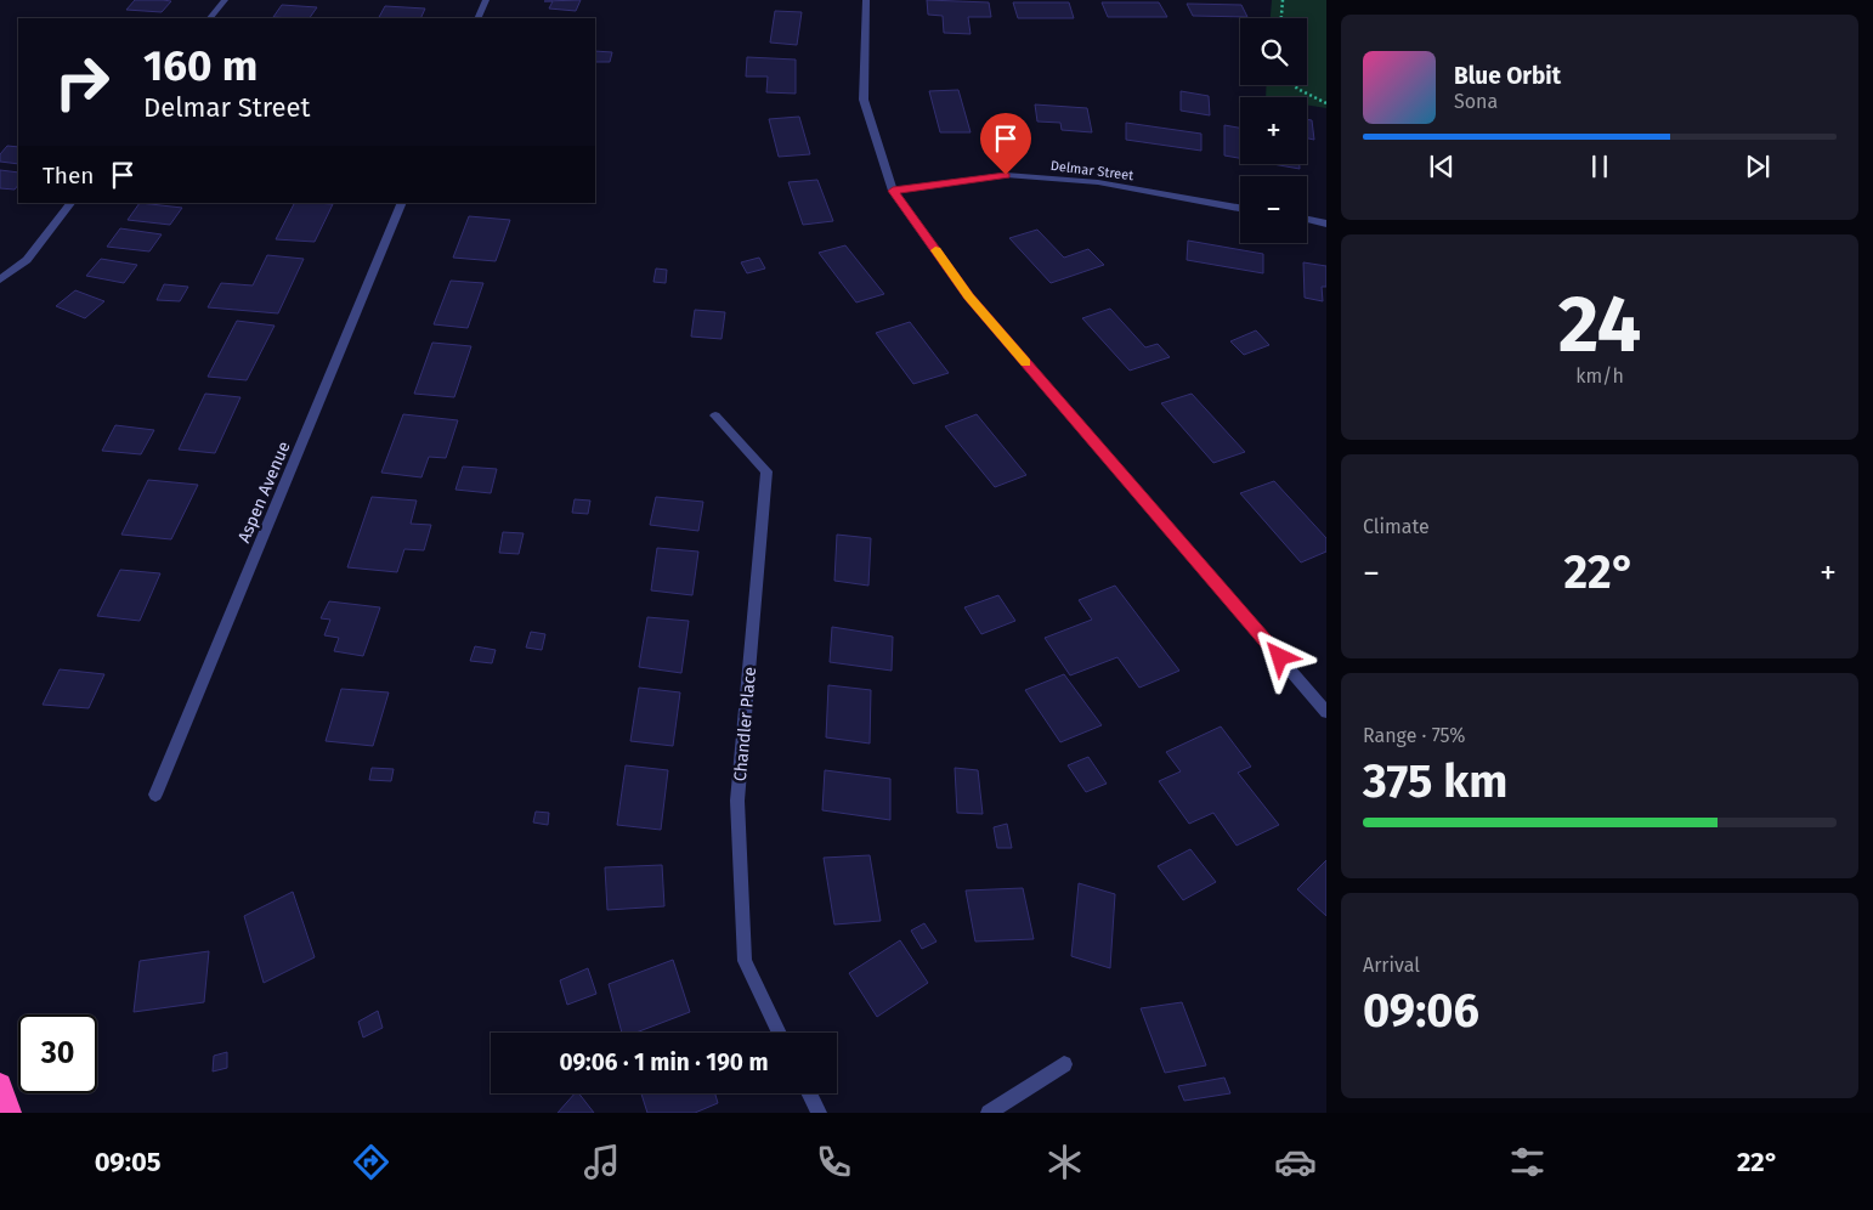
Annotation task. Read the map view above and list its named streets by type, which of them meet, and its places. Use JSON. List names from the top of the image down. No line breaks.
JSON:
{"streets":{"street":["Delmar Street","Aspen Avenue","Chandler Place"]},"page":{"map_buttons":["+","−"],"turn":["160 m","Delmar Street"],"song":["Blue Orbit","Sona"],"then":"Then","tile":[["24","km/h"],"Climate",["Range · 75%","375 km"],["Arrival","09:06"]],"heat":["−","22°","+"],"limit":"30","trip":"09:06 · 1 min · 190 m","tabs":["09:05","22°"]}}
